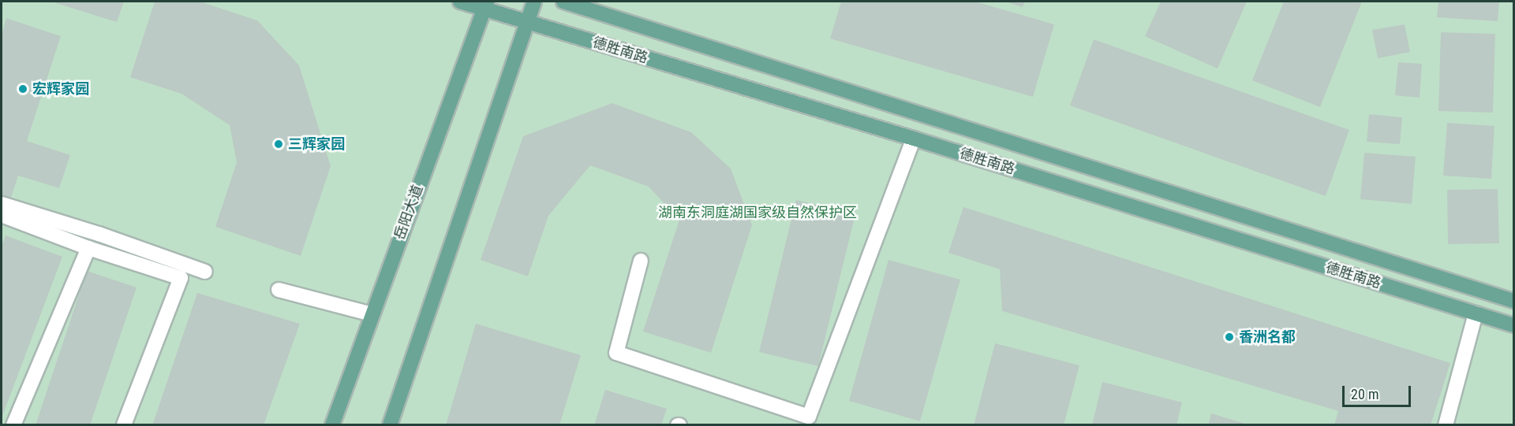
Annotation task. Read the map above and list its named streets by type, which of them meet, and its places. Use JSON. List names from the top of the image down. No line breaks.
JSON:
{"streets":{"main road":["德胜南路","岳阳大道"]},"crossings":[["德胜南路","岳阳大道"]],"parks":["湖南东洞庭湖国家级自然保护区"],"places":["宏辉家园","三辉家园","香洲名都"],"scale_bar":"20 m"}
